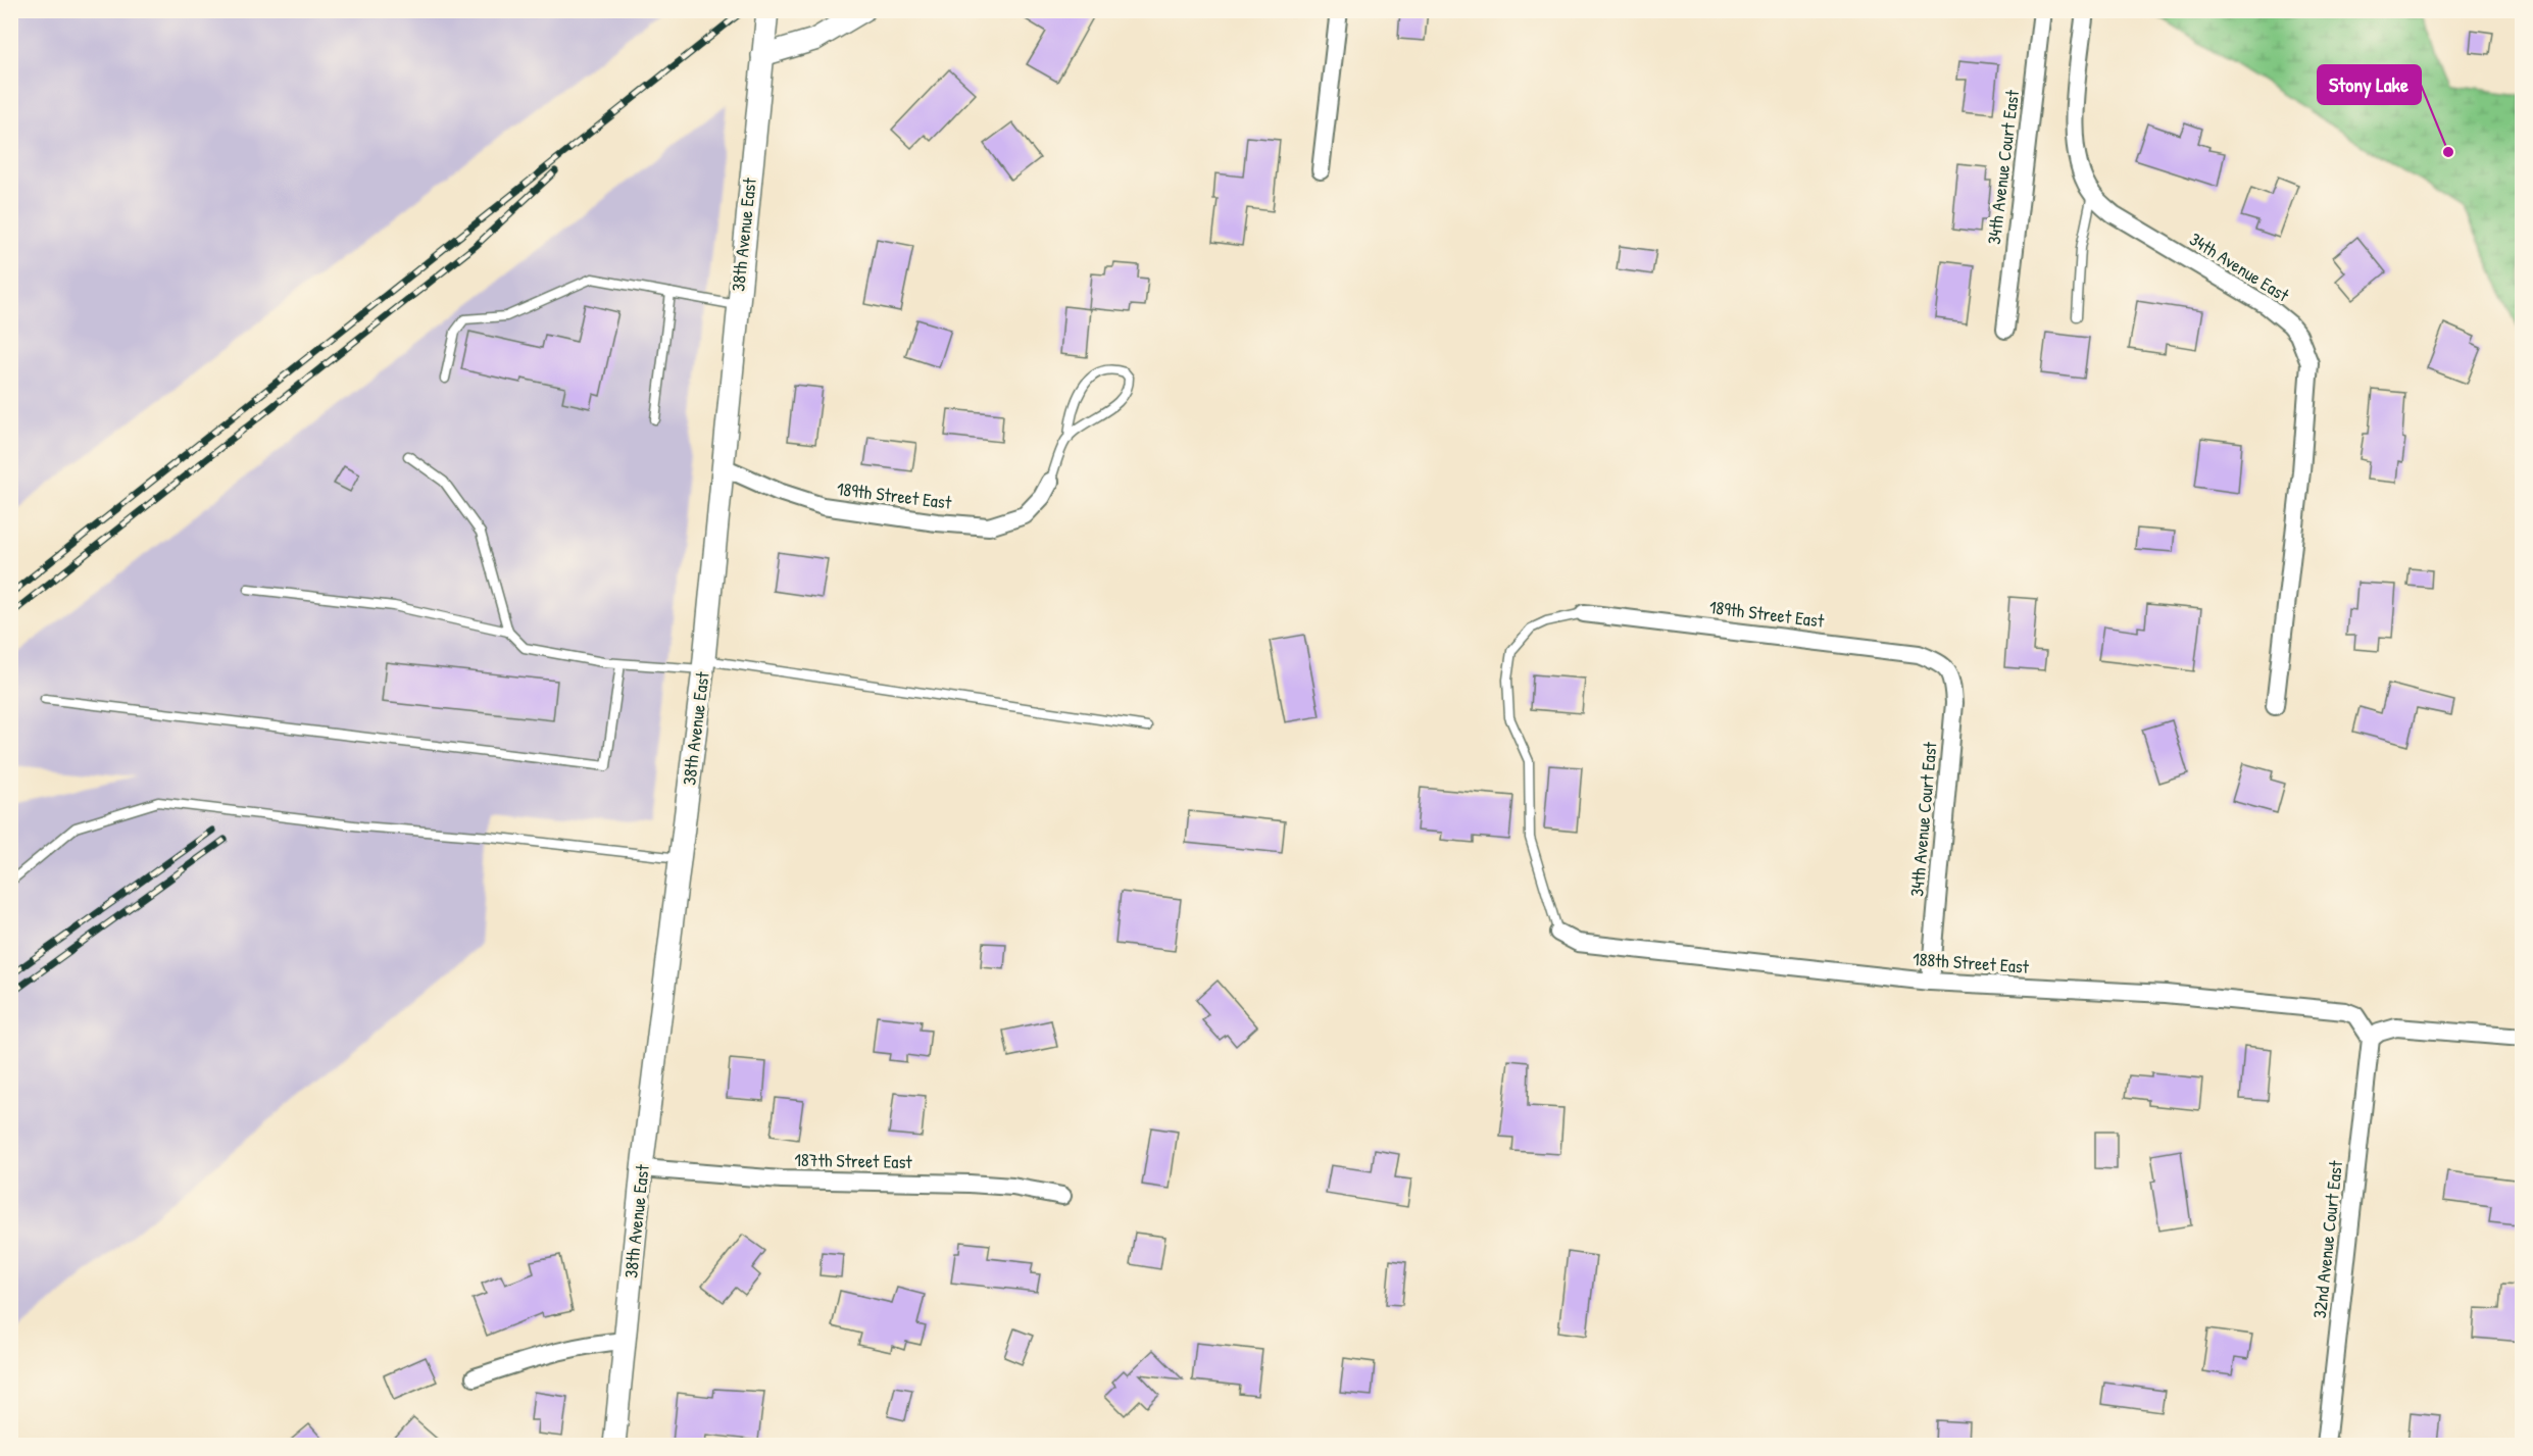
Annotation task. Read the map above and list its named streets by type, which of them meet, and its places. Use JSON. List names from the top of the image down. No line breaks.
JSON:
{"streets":{"street":["34th Avenue Court East","38th Avenue East","34th Avenue East","189th Street East","188th Street East","187th Street East","32nd Avenue Court East"]},"crossings":[["34th Avenue Court East","189th Street East"],["34th Avenue Court East","188th Street East"],["38th Avenue East","189th Street East"],["38th Avenue East","187th Street East"],["188th Street East","32nd Avenue Court East"]],"places":["Stony Lake"]}
